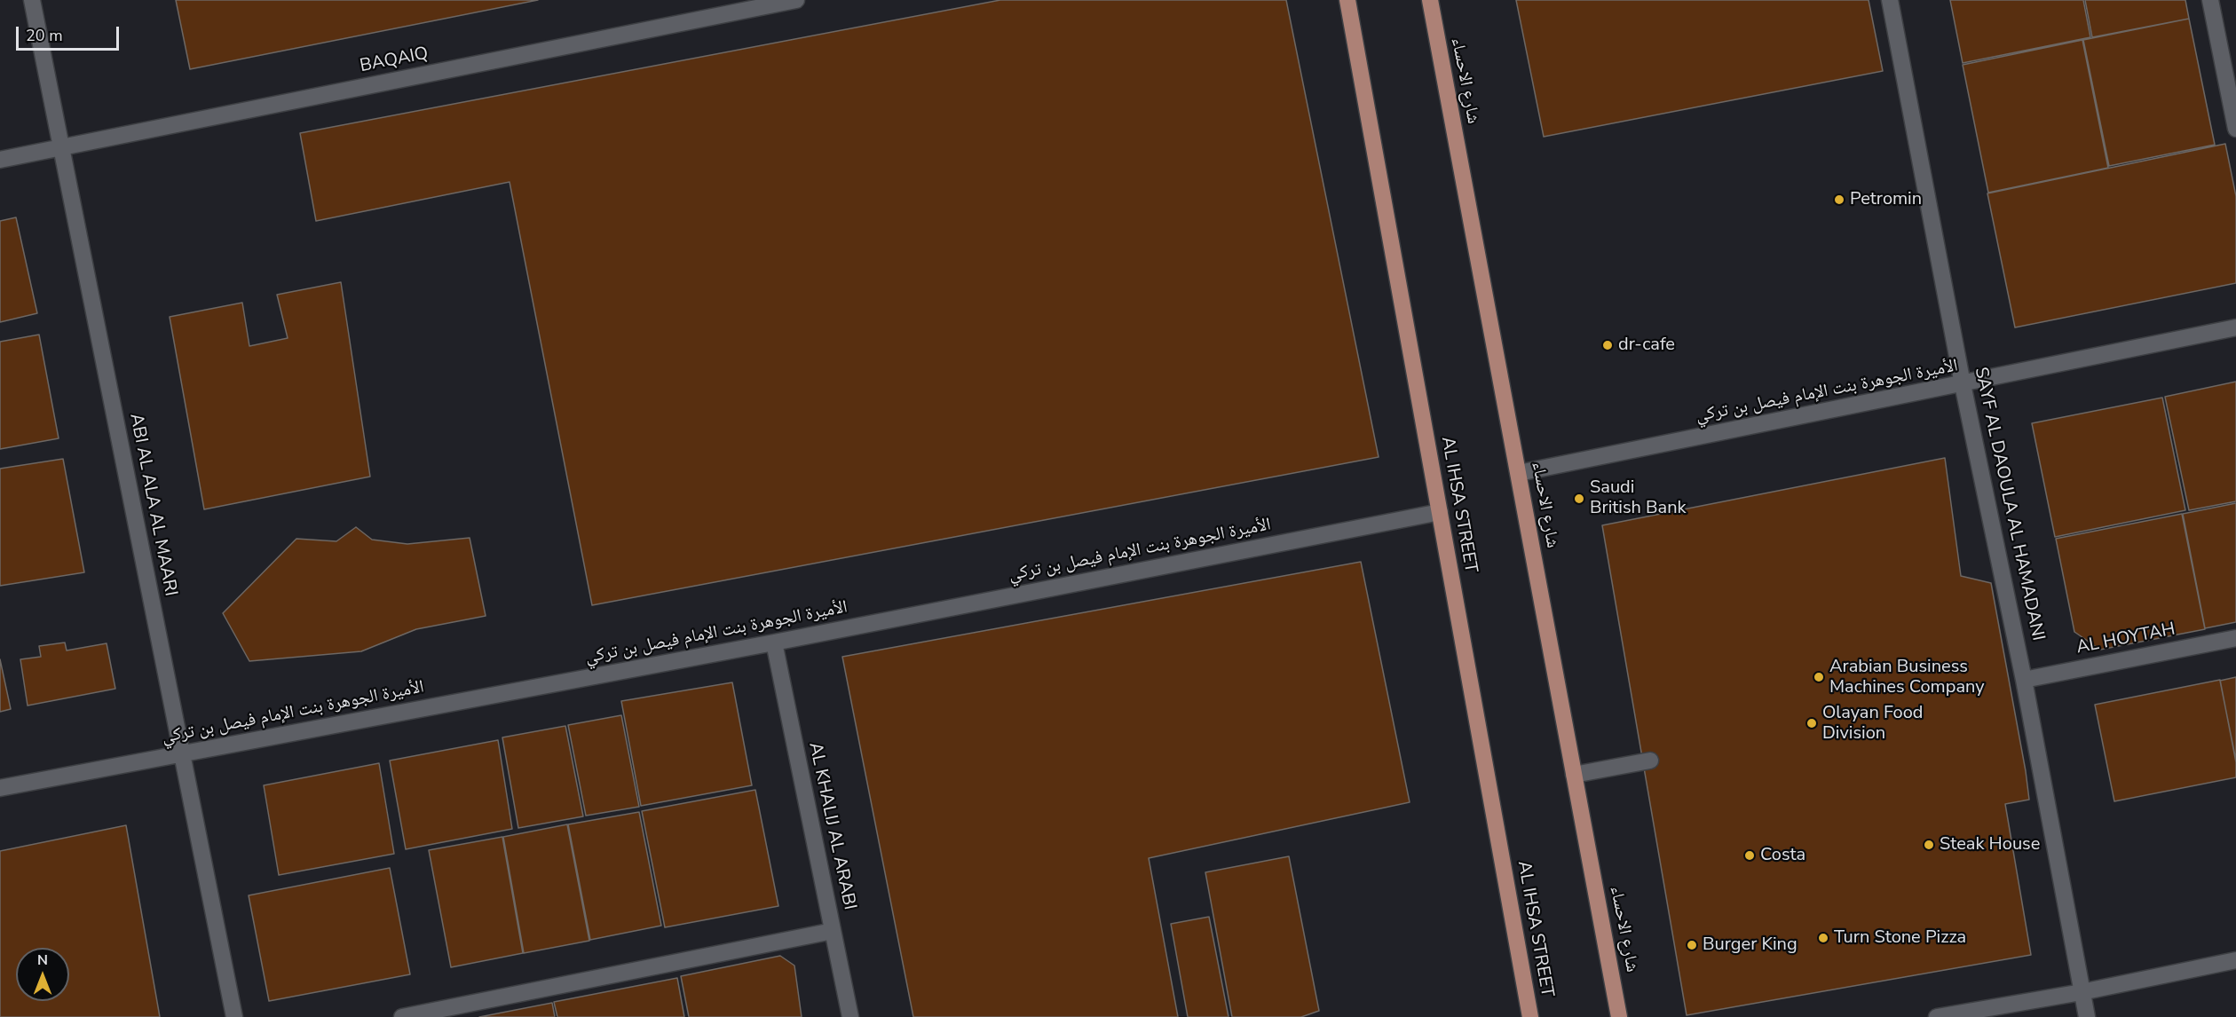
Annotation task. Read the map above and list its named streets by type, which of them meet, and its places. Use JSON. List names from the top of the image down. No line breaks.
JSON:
{"streets":{"main road":["شارع الاحساء","AL IHSA STREET"],"street":["BAQAIQ","الأميرة الجوهرة بنت الإمام فيصل بن تركي","SAYF AL DAOULA AL HAMADANI","ABI AL ALA AL MAARI","AL HOYTAH","AL KHALIJ AL ARABI"]},"crossings":[["BAQAIQ","ABI AL ALA AL MAARI"],["شارع الاحساء","الأميرة الجوهرة بنت الإمام فيصل بن تركي"],["الأميرة الجوهرة بنت الإمام فيصل بن تركي","SAYF AL DAOULA AL HAMADANI"],["الأميرة الجوهرة بنت الإمام فيصل بن تركي","ABI AL ALA AL MAARI"],["الأميرة الجوهرة بنت الإمام فيصل بن تركي","AL IHSA STREET"],["الأميرة الجوهرة بنت الإمام فيصل بن تركي","AL KHALIJ AL ARABI"],["SAYF AL DAOULA AL HAMADANI","AL HOYTAH"]],"places":["Petromin","dr-cafe","Saudi British Bank","Arabian Business Machines Company","Olayan Food Division","Steak House","Costa","Turn Stone Pizza","Burger King"],"scale_bar":"20 m","north":"top"}
